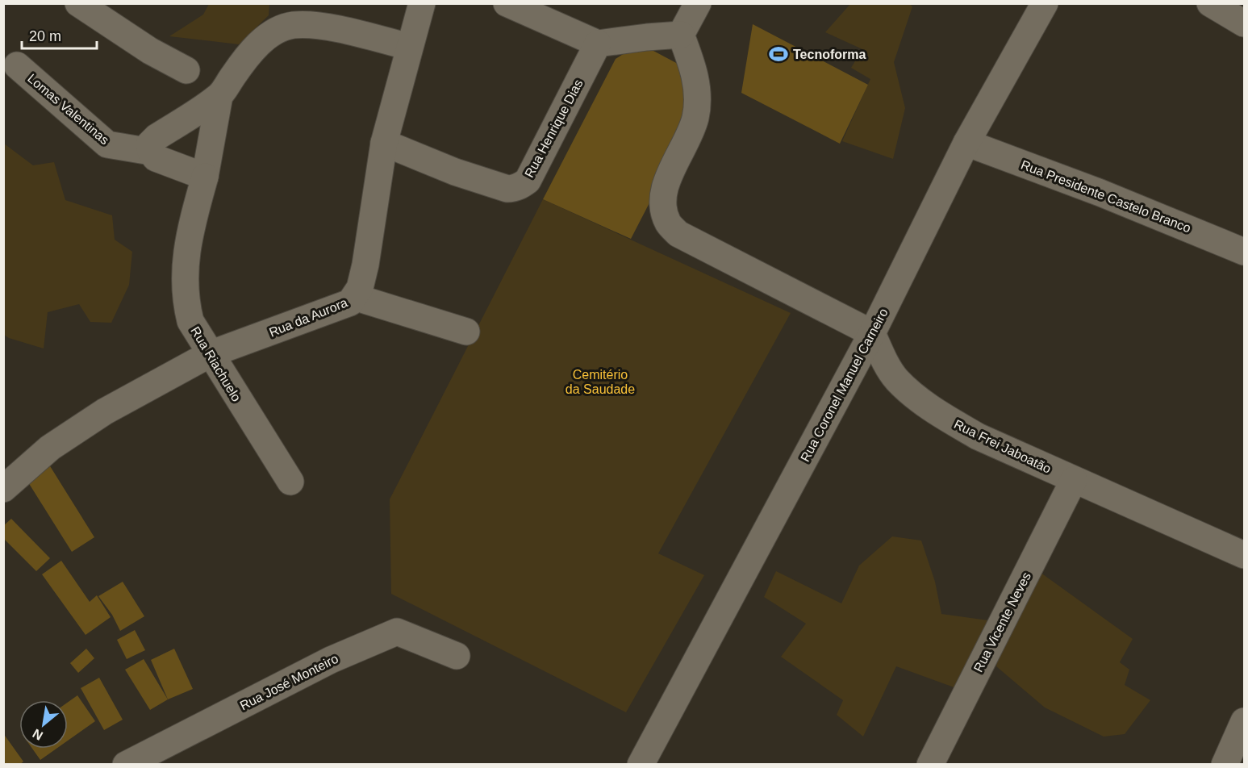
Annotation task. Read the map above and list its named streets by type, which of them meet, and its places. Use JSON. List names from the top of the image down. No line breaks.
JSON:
{"streets":{"street":["Lomas Valentinas","Rua Henrique Dias","Rua Presidente Castelo Branco","Rua da Aurora","Rua Riachuelo","Rua Coronel Manuel Carneiro","Rua Frei Jaboatão","Rua Vicente Neves","Rua José Monteiro"]},"crossings":[["Rua Henrique Dias","Rua da Aurora"],["Rua Presidente Castelo Branco","Rua Coronel Manuel Carneiro"],["Rua da Aurora","Rua Riachuelo"],["Rua Coronel Manuel Carneiro","Rua Frei Jaboatão"],["Rua Frei Jaboatão","Rua Vicente Neves"]],"parks":["Cemitério da Saudade"],"places":{"sports":["Tecnoforma"]},"scale_bar":"20 m","north":"bottom left"}
